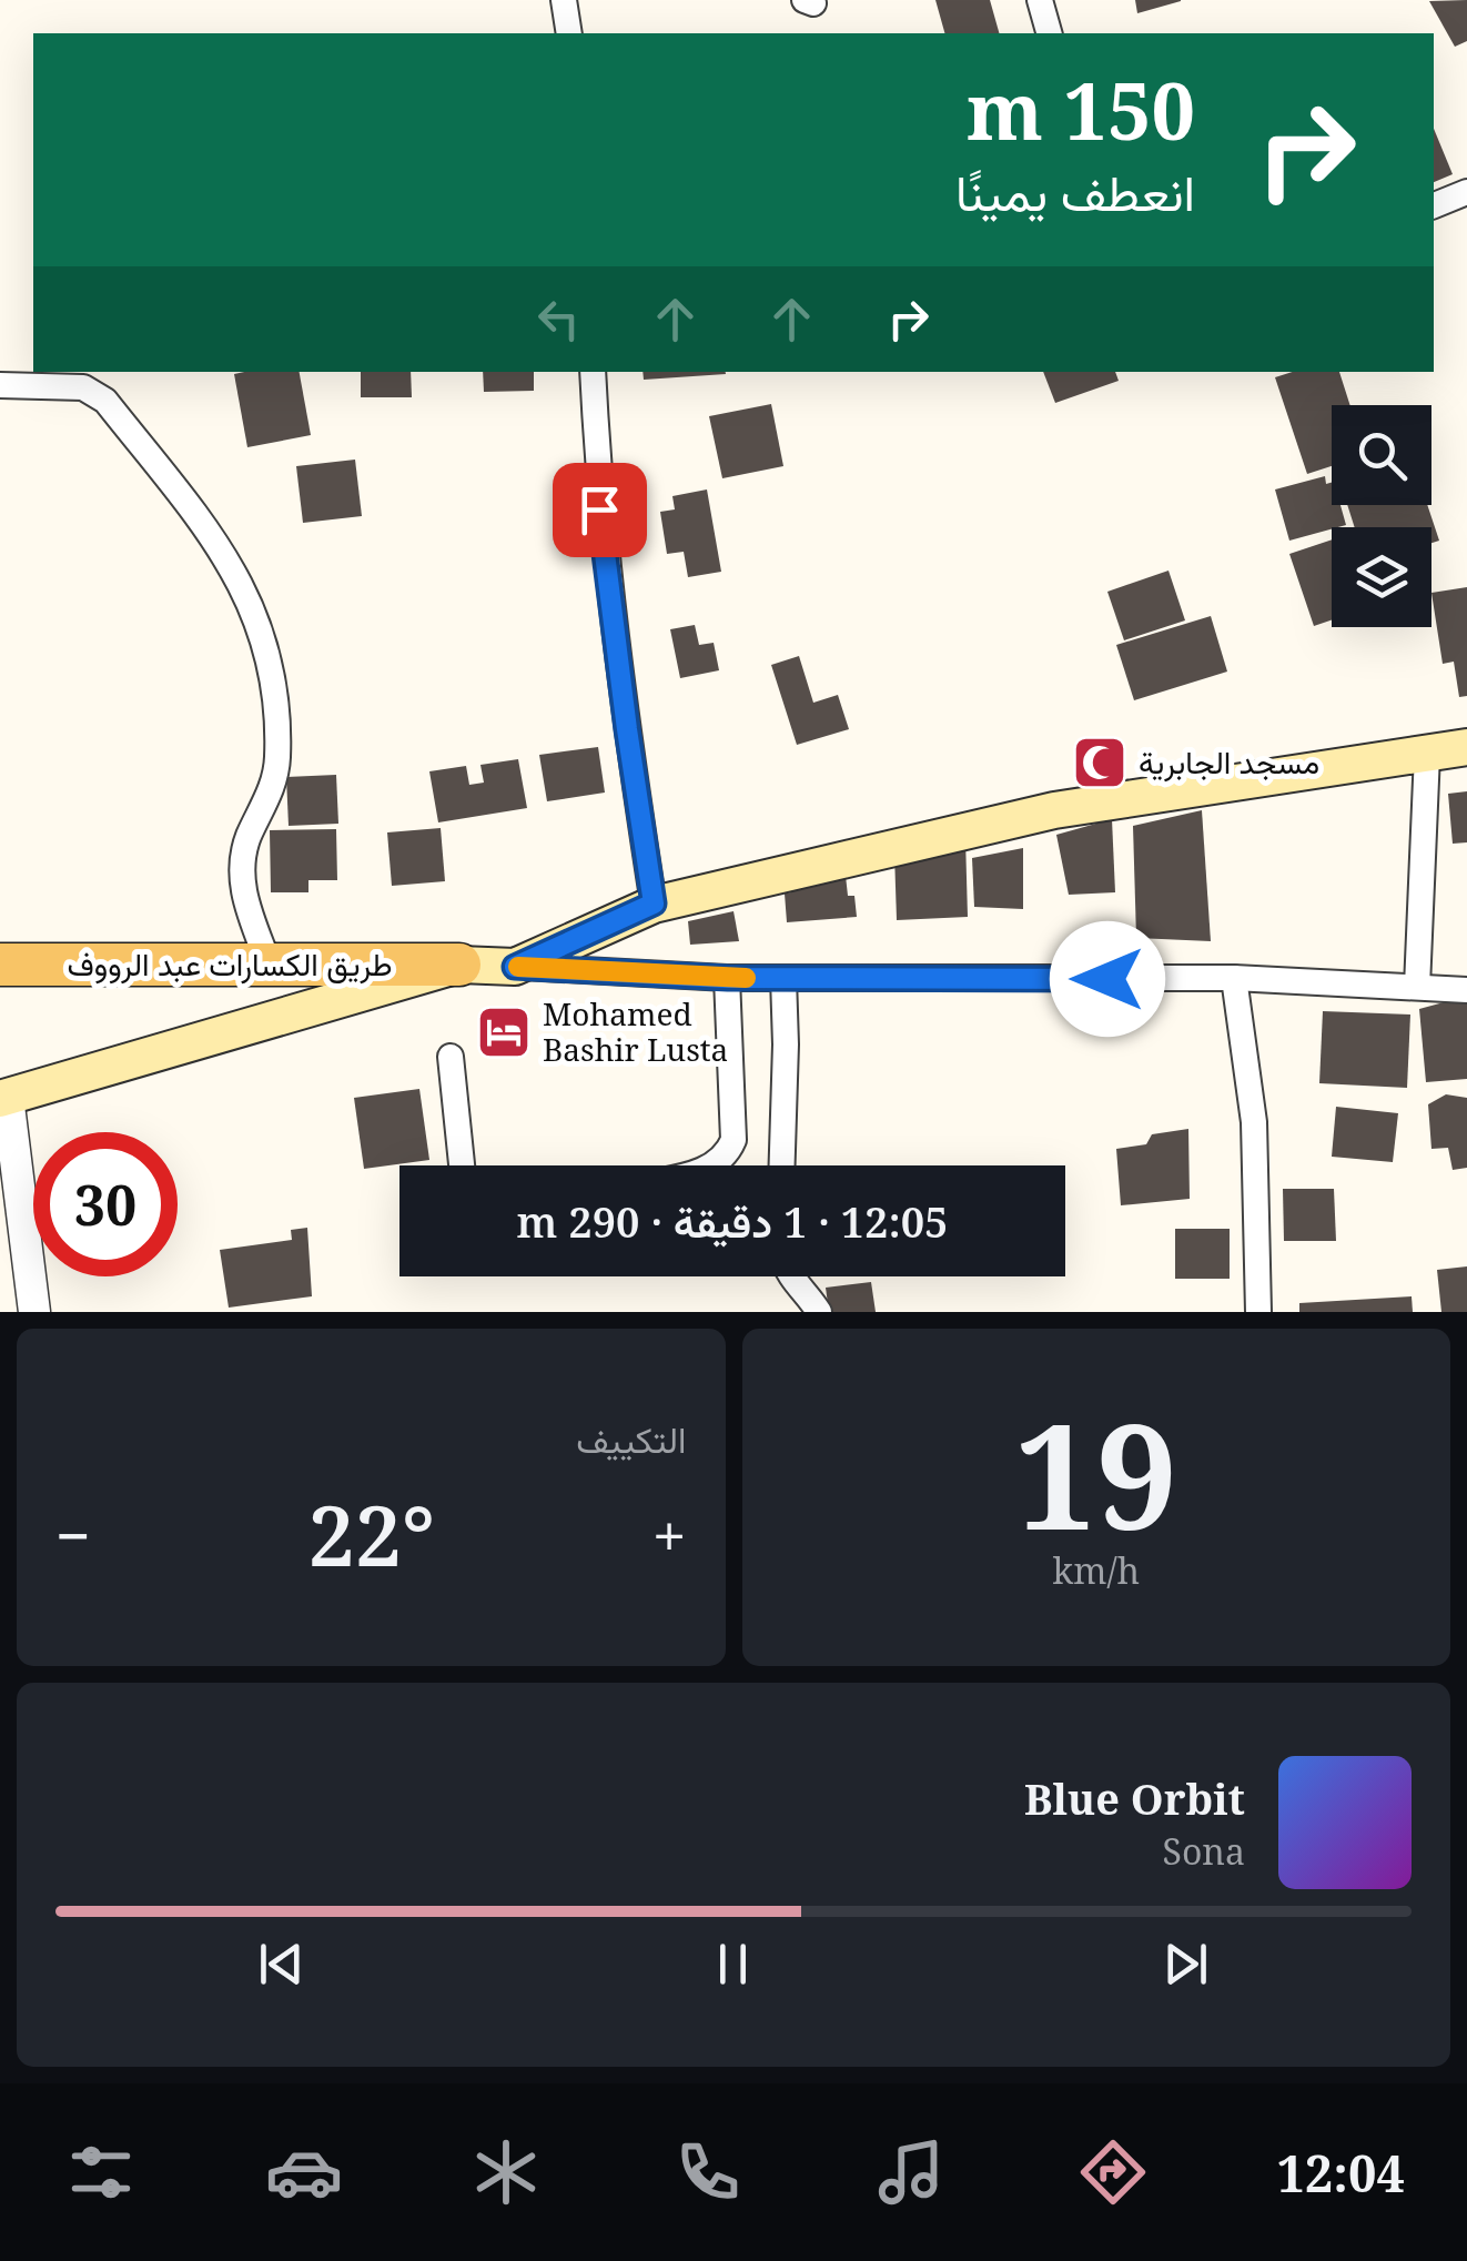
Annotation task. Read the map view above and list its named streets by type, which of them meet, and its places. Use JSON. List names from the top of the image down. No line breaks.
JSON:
{"streets":{"main road":["طريق الكسارات عبد الرووف"]},"places":{"mosque":["مسجد الجابرية"],"hotel":["Mohamed Bashir Lusta"]},"page":{"turn":["150 m","انعطف يمينًا"],"limit":"30","trip":"12:05 · 1 دقيقة · 290 m","tile":[["19","km/h"],"التكييف"],"heat":["−","22°","+"],"song":["Blue Orbit","Sona"],"tabs":"12:04"}}
